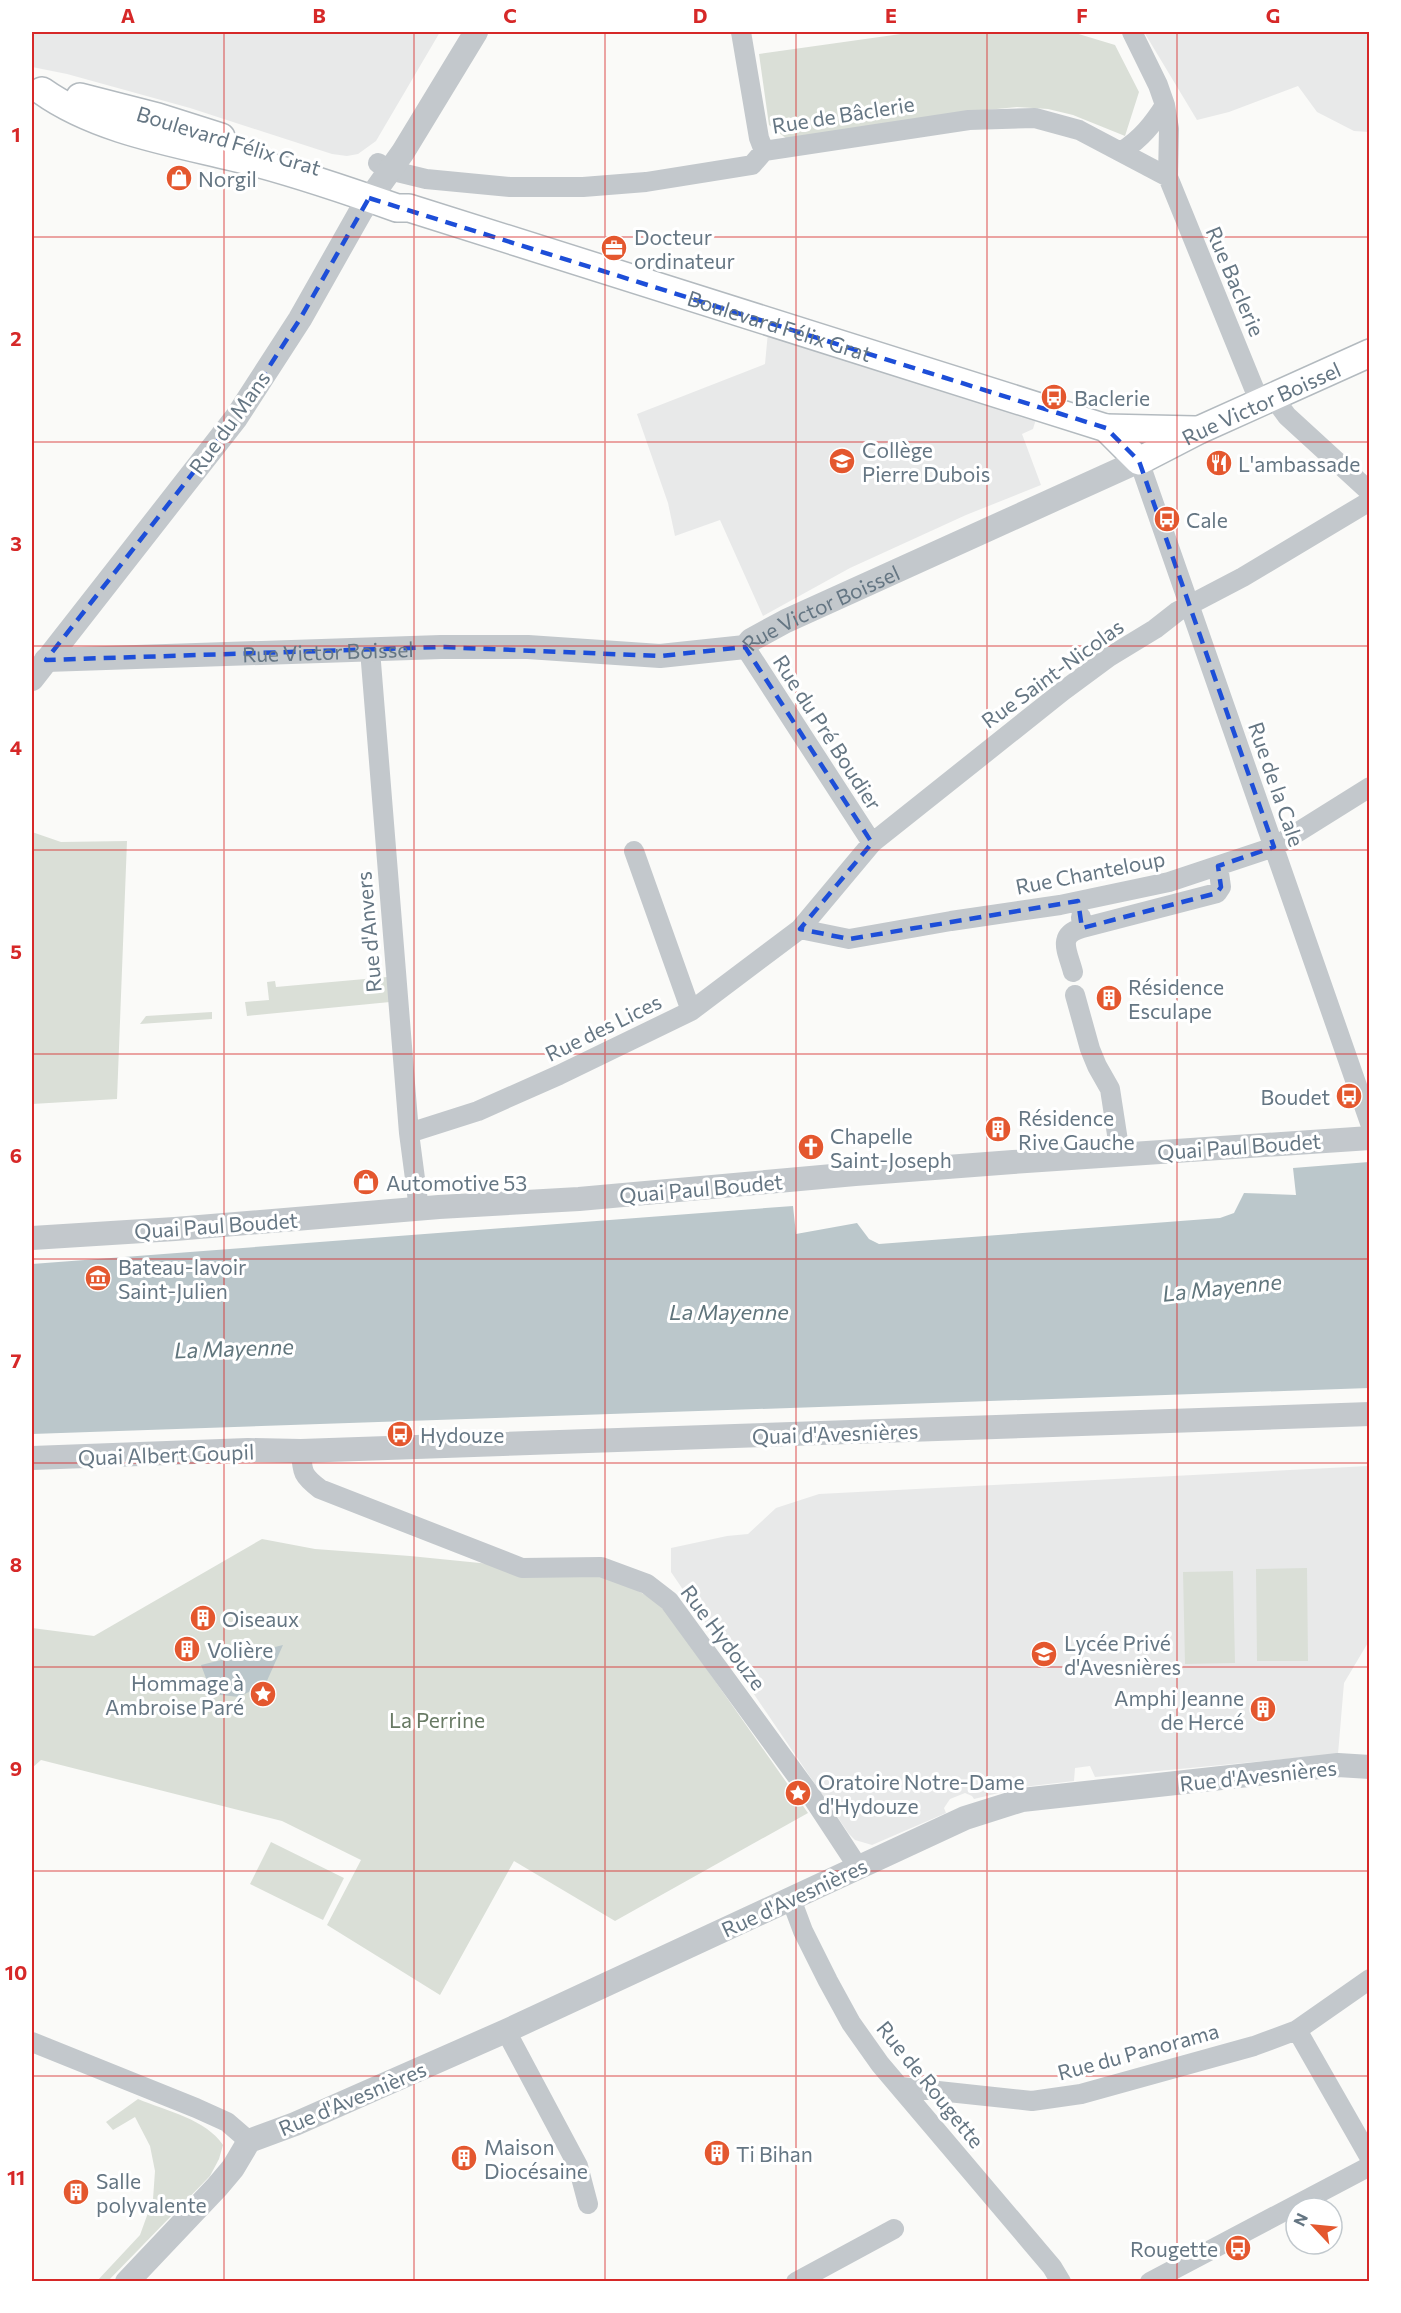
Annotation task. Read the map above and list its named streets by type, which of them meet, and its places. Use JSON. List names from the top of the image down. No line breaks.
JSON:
{"streets":{"main road":["Boulevard Félix Grat","Rue Victor Boissel"],"street":["Rue de Bâclerie","Rue Baclerie","Rue du Mans","Rue Saint-Nicolas","Rue du Pré Boudier","Rue de la Cale","Rue Chanteloup","Rue d'Anvers","Rue des Lices","Quai Paul Boudet","Quai d'Avesnières","Quai Albert Goupil","Rue Hydouze","Rue d'Avesnières","Rue du Panorama","Rue de Rougette"]},"crossings":[["Rue de Bâclerie","Boulevard Félix Grat"],["Rue de Bâclerie","Rue du Mans"],["Boulevard Félix Grat","Rue Victor Boissel"],["Boulevard Félix Grat","Rue du Mans"],["Boulevard Félix Grat","Rue de la Cale"],["Rue Baclerie","Rue Victor Boissel"],["Rue Victor Boissel","Rue du Mans"],["Rue Victor Boissel","Rue du Pré Boudier"],["Rue Victor Boissel","Rue de la Cale"],["Rue Victor Boissel","Rue d'Anvers"],["Rue Saint-Nicolas","Rue du Pré Boudier"],["Rue Saint-Nicolas","Rue de la Cale"],["Rue Saint-Nicolas","Rue Chanteloup"],["Rue Saint-Nicolas","Rue des Lices"],["Rue de la Cale","Rue Chanteloup"],["Rue Chanteloup","Rue des Lices"],["Rue d'Anvers","Rue des Lices"],["Rue d'Anvers","Quai Paul Boudet"],["Quai d'Avesnières","Quai Albert Goupil"],["Quai d'Avesnières","Rue Hydouze"],["Quai Albert Goupil","Rue Hydouze"],["Rue Hydouze","Rue d'Avesnières"],["Rue d'Avesnières","Rue de Rougette"],["Rue du Panorama","Rue de Rougette"]],"water":["La Mayenne"],"parks":["La Perrine"],"places":{"shop":["Norgil","Automotive 53"],"office":["Docteur ordinateur"],"bus stop":["Baclerie","Cale","Boudet","Hydouze","Rougette"],"school or university":["Collège Pierre Dubois","Lycée Privé d'Avesnières"],"restaurant":["L'ambassade"],"building":["Résidence Esculape","Résidence Rive Gauche","Oiseaux","Volière","Amphi Jeanne de Hercé","Ti Bihan","Maison Diocésaine","Salle polyvalente"],"church":["Chapelle Saint-Joseph"],"museum":["Bateau-lavoir Saint-Julien"],"place":["Hommage à Ambroise Paré","Oratoire Notre-Dame d'Hydouze"]},"north":"top left","grid":{"columns":["A","B","C","D","E","F","G"],"rows":["1","2","3","4","5","6","7","8","9","10","11"]}}
